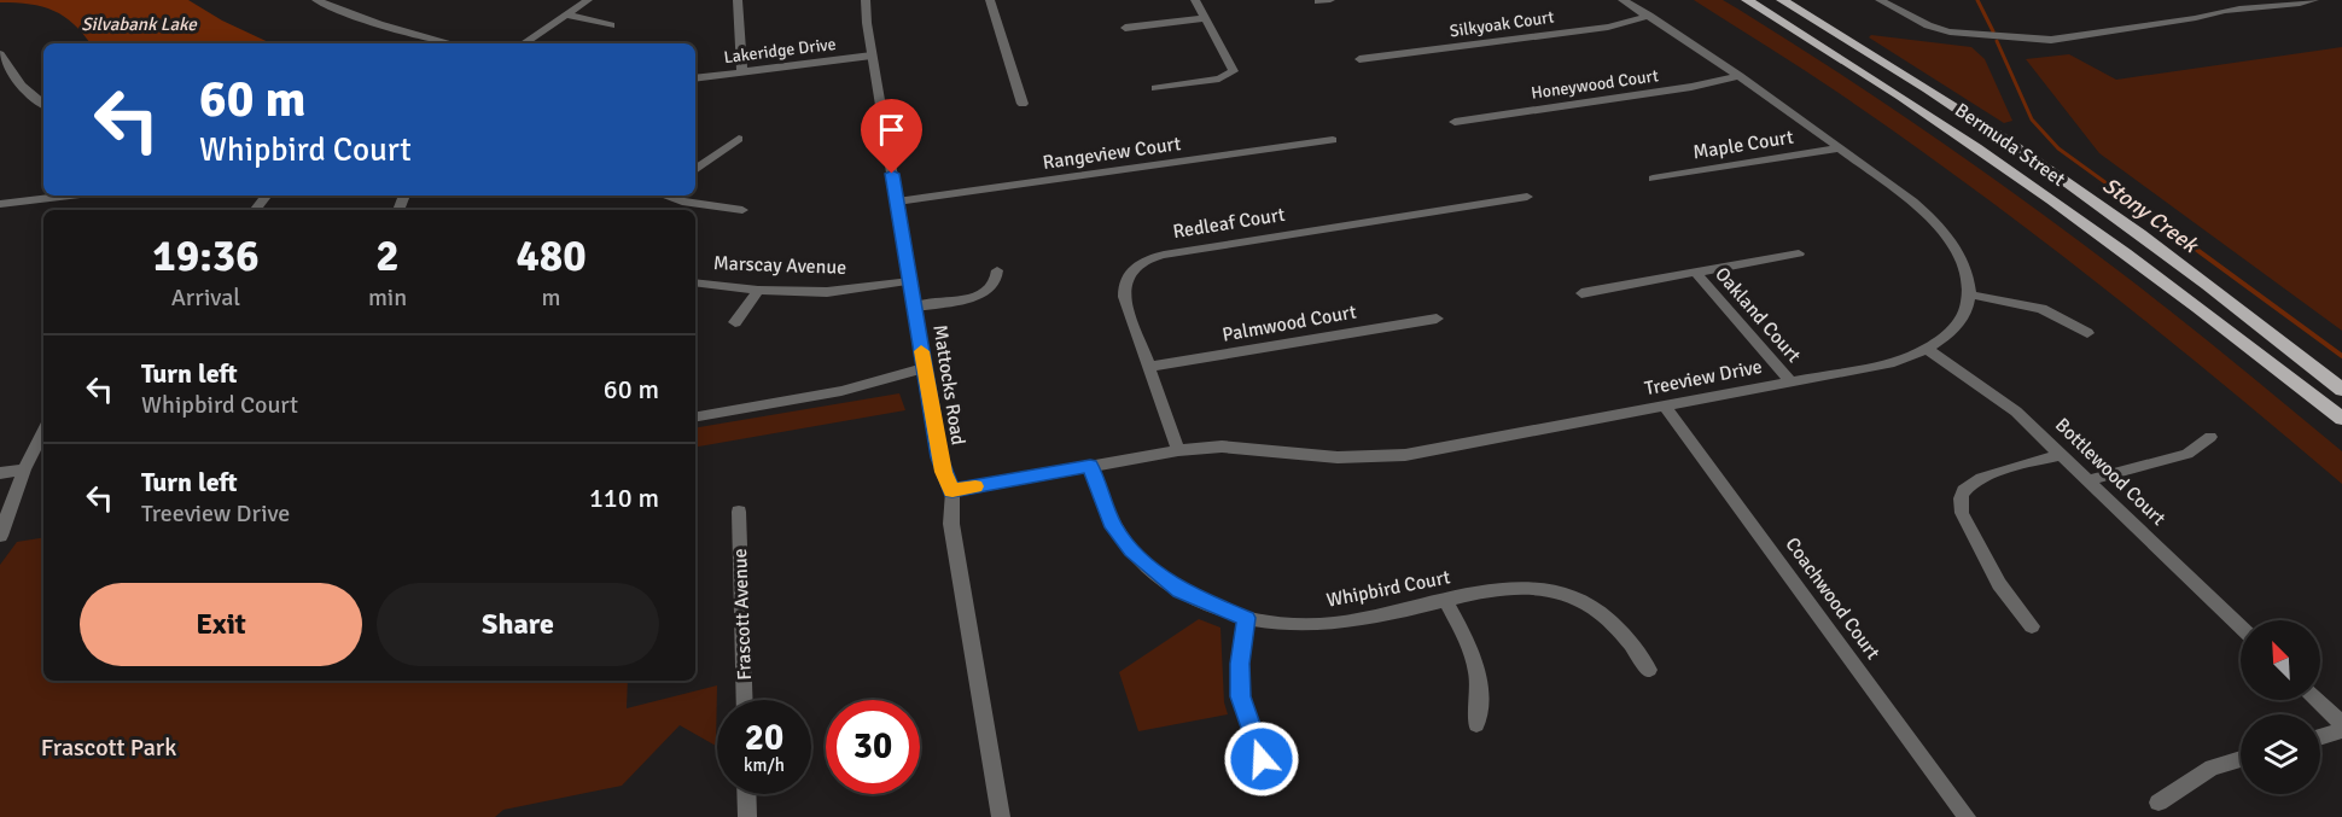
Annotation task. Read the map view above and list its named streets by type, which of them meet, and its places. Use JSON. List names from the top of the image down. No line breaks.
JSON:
{"streets":{"main road":["Bermuda Street"],"street":["Silkyoak Court","Lakeridge Drive","Honeywood Court","Maple Court","Rangeview Court","Redleaf Court","Marscay Avenue","Oakland Court","Palmwood Court","Treeview Drive","Mattocks Road","Bottlewood Court","Whipbird Court","Coachwood Court","Frascott Avenue"]},"crossings":[["Lakeridge Drive","Mattocks Road"],["Rangeview Court","Mattocks Road"],["Redleaf Court","Palmwood Court"],["Redleaf Court","Treeview Drive"],["Marscay Avenue","Mattocks Road"],["Oakland Court","Treeview Drive"],["Treeview Drive","Mattocks Road"],["Treeview Drive","Bottlewood Court"],["Treeview Drive","Whipbird Court"],["Treeview Drive","Coachwood Court"]],"water":["Silvabank Lake","Stony Creek"],"parks":["Frascott Park"],"north":"top left","page":{"turn":["60 m","Whipbird Court"],"eta":["19:36","Arrival","2","min","480","m"],"list":[{"name":"Turn left","note":"Whipbird Court","value":"60 m"},{"name":"Turn left","note":"Treeview Drive","value":"110 m"}],"buttons":["Exit","Share"],"speed":"20 km/h","limit":"30"}}
